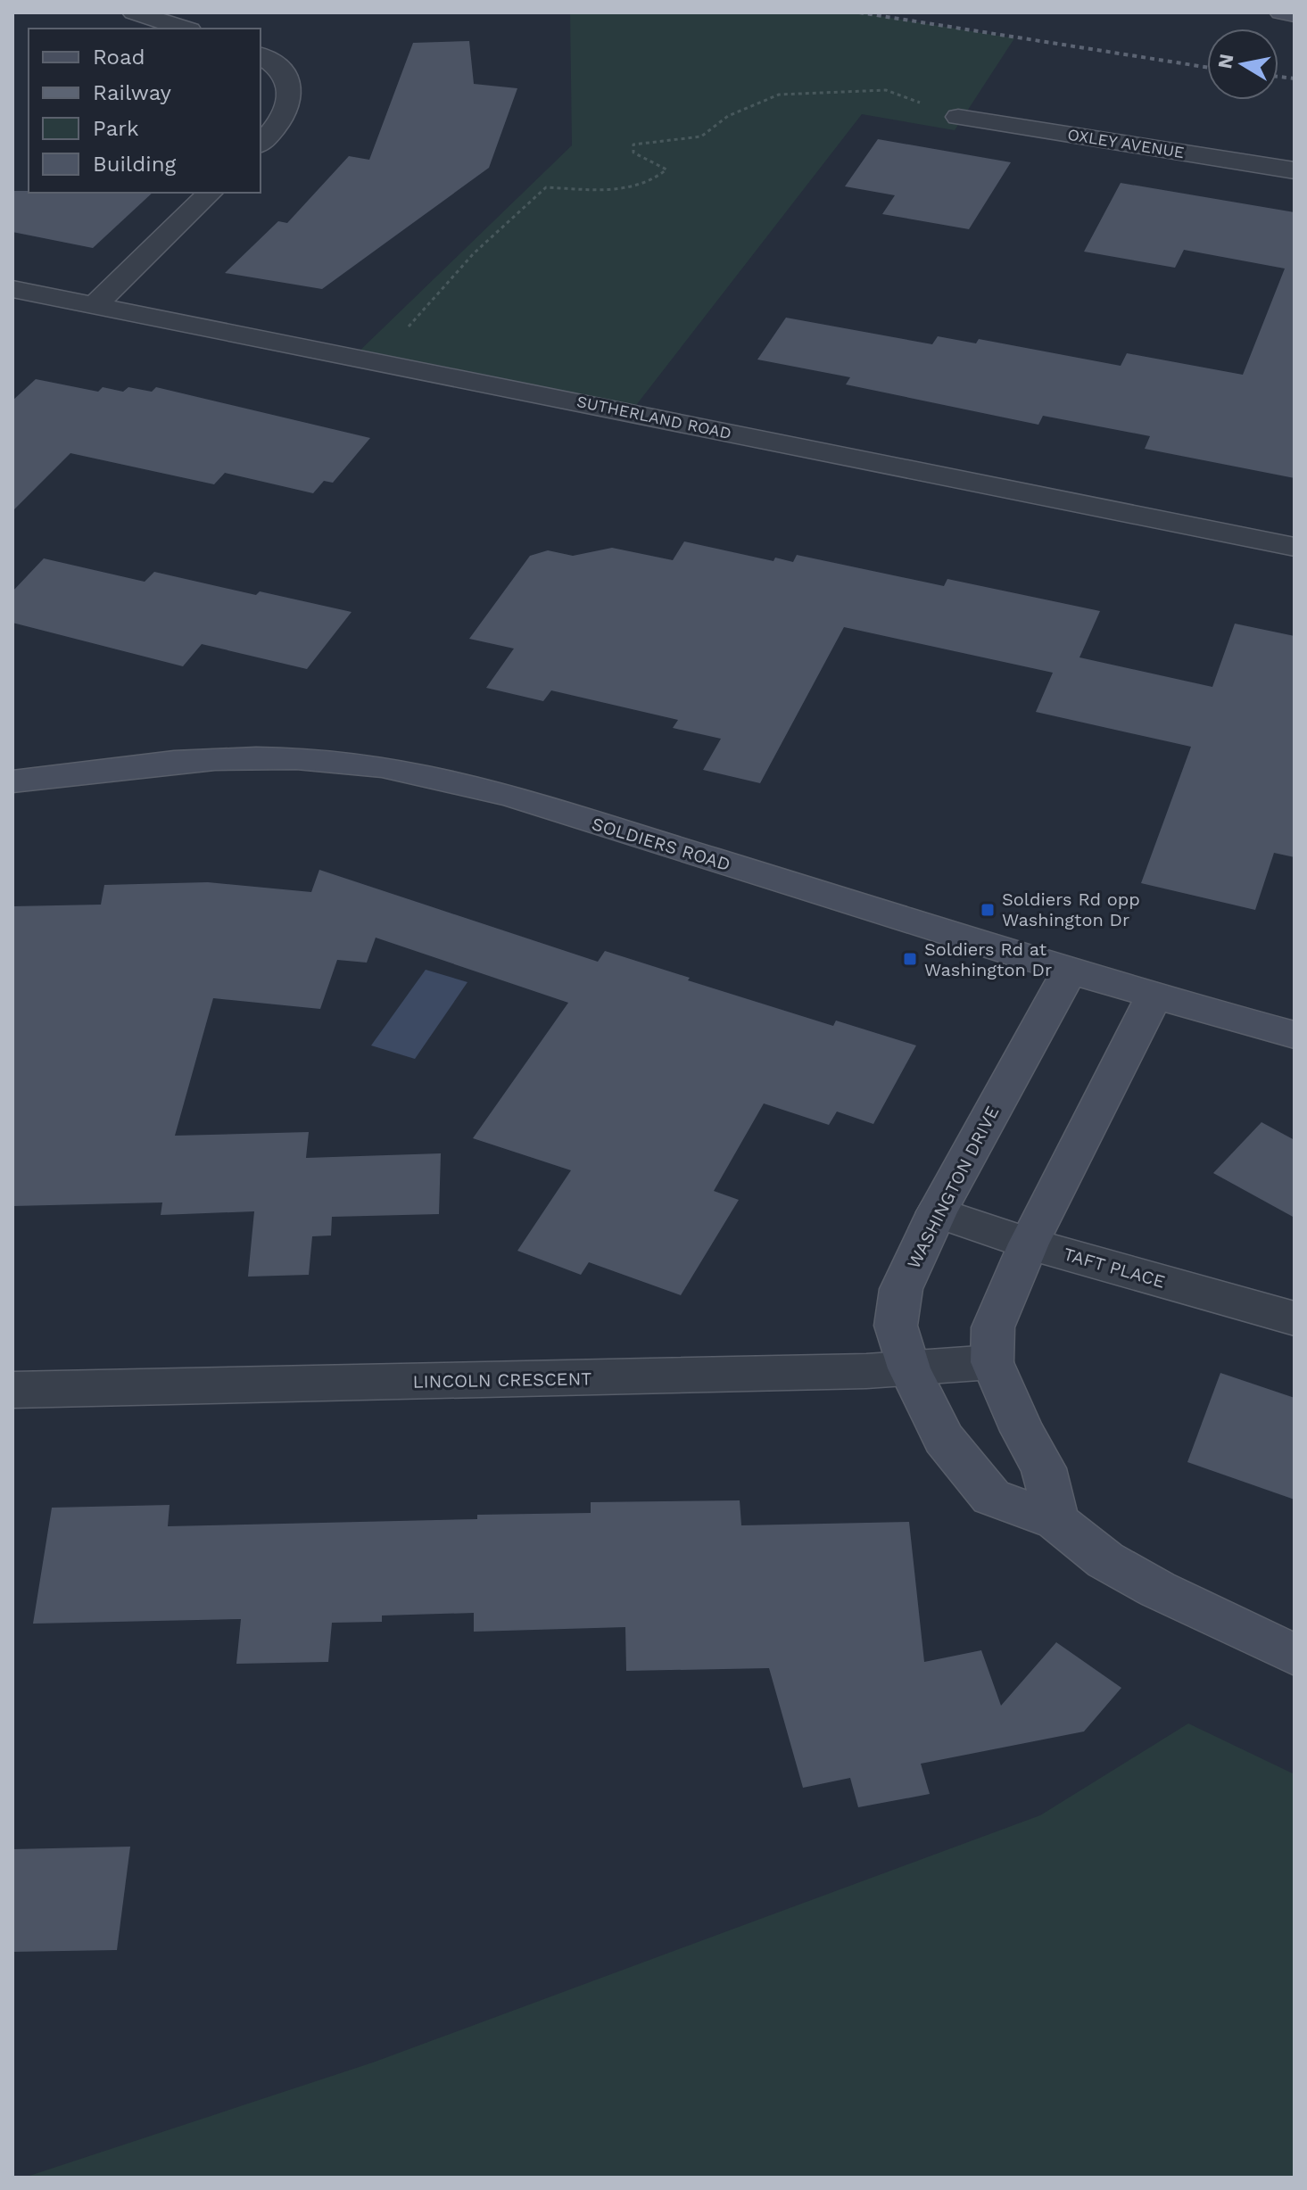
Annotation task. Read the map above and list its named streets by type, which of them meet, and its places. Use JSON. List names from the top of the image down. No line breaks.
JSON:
{"streets":{"street":["OXLEY AVENUE","SUTHERLAND ROAD","SOLDIERS ROAD","WASHINGTON DRIVE","TAFT PLACE","LINCOLN CRESCENT"]},"crossings":[["SOLDIERS ROAD","WASHINGTON DRIVE"],["WASHINGTON DRIVE","TAFT PLACE"],["WASHINGTON DRIVE","LINCOLN CRESCENT"]],"places":{"transit":["Soldiers Rd opp Washington Dr","Soldiers Rd at Washington Dr"]},"legend":["Road","Railway","Park","Building"],"north":"left"}
